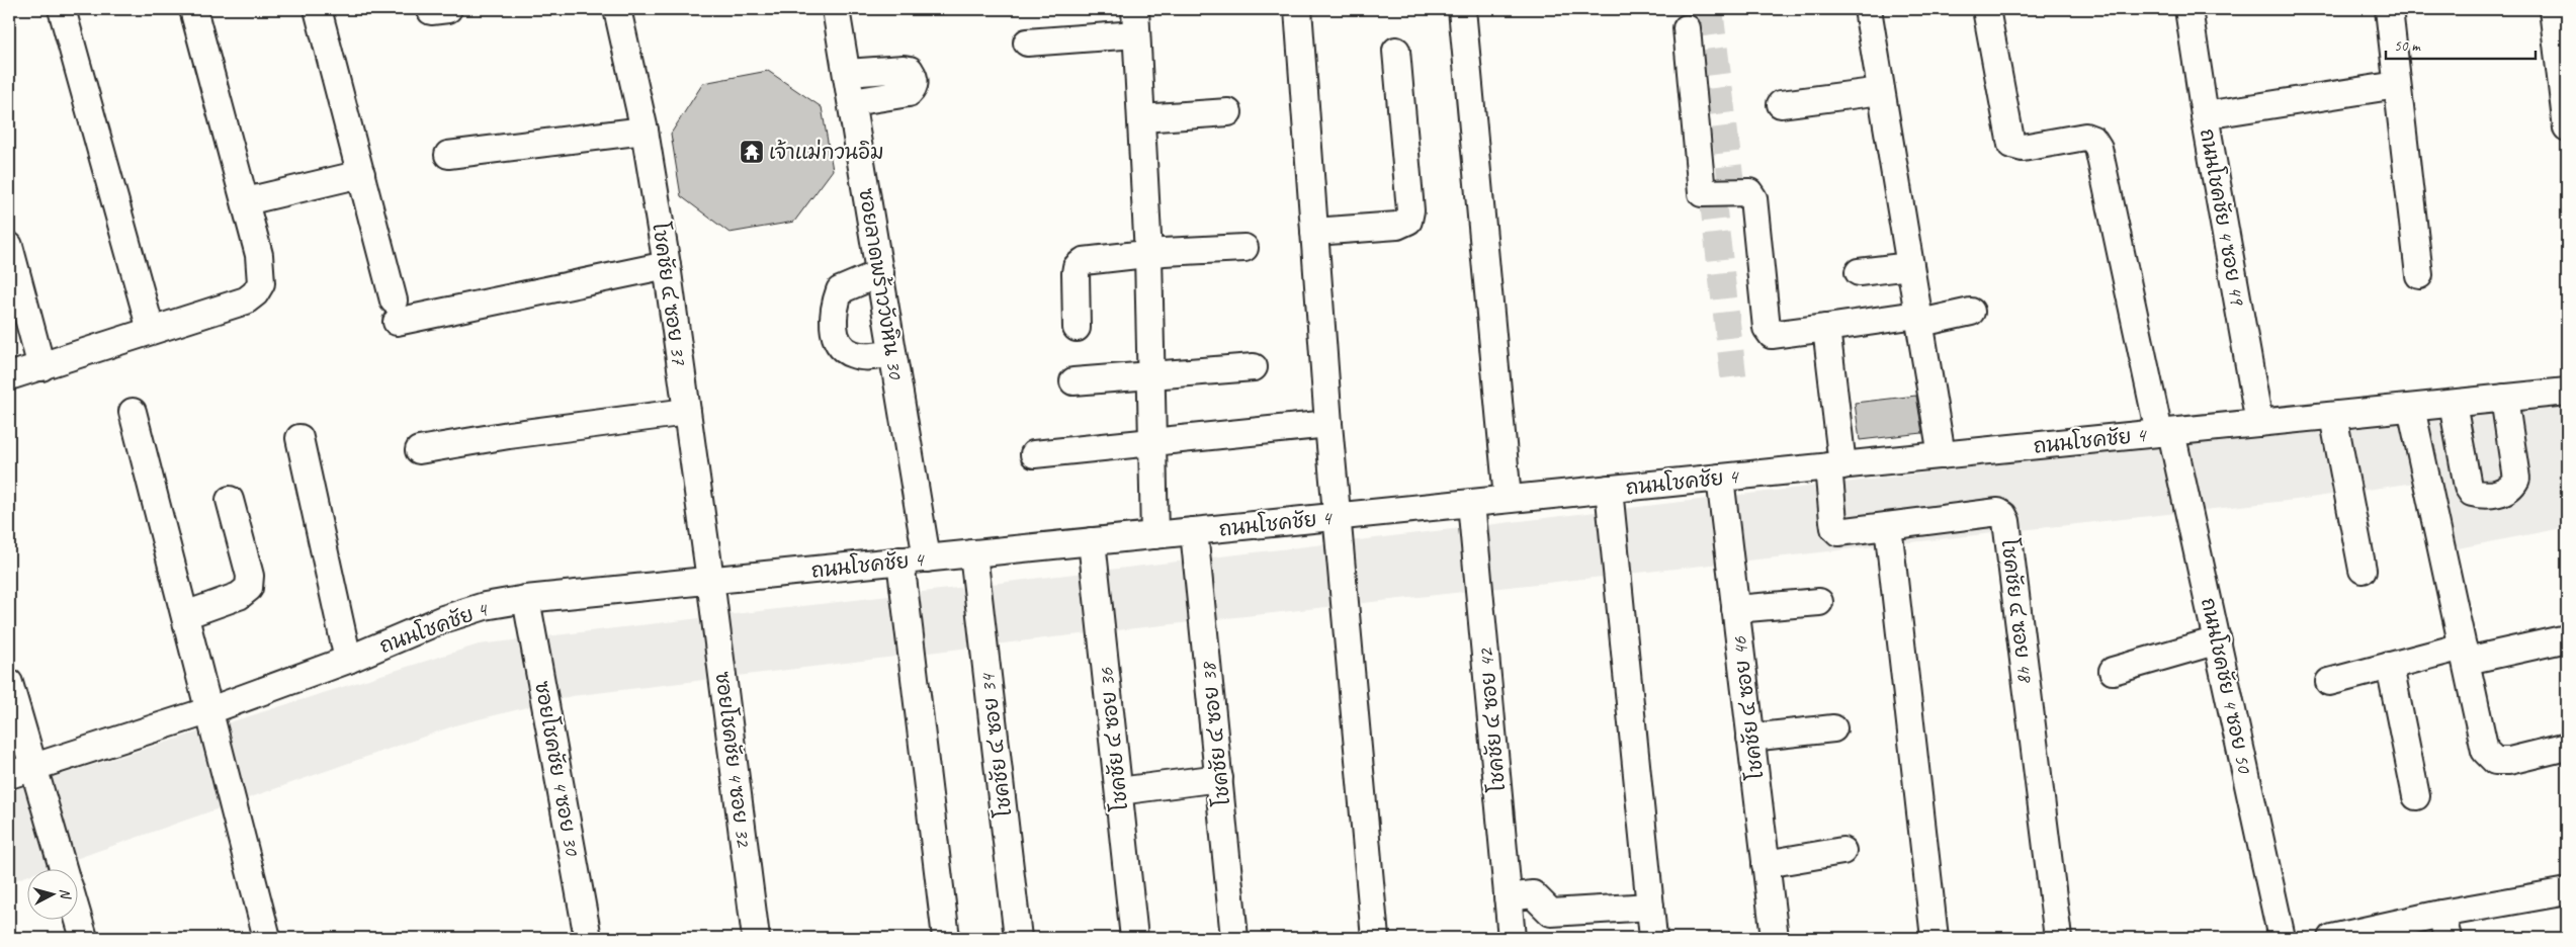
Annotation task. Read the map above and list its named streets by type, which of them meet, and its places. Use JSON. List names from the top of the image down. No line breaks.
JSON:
{"streets":{"street":["ถนนโชคชัย 4 ซอย 49","ซอยลาดพร้าววังหิน 30","โชคชัย ๔ ซอย 37","ถนนโชคชัย 4","โชคชัย ๔ ซอย 48","ถนนโชคชัย 4 ซอย 50","โชคชัย ๔ ซอย 46","โชคชัย ๔ ซอย 42","โชคชัย ๔ ซอย 38","โชคชัย ๔ ซอย 36","โชคชัย ๔ ซอย 34","ซอยโชคชัย 4 ซอย 32","ซอยโชคชัย 4 ซอย 30"]},"crossings":[["ถนนโชคชัย 4 ซอย 49","ถนนโชคชัย 4"],["ซอยลาดพร้าววังหิน 30","ถนนโชคชัย 4"],["โชคชัย ๔ ซอย 37","ถนนโชคชัย 4"],["โชคชัย ๔ ซอย 37","ซอยโชคชัย 4 ซอย 32"],["ถนนโชคชัย 4","โชคชัย ๔ ซอย 48"],["ถนนโชคชัย 4","ถนนโชคชัย 4 ซอย 50"],["ถนนโชคชัย 4","โชคชัย ๔ ซอย 46"],["ถนนโชคชัย 4","โชคชัย ๔ ซอย 42"],["ถนนโชคชัย 4","โชคชัย ๔ ซอย 38"],["ถนนโชคชัย 4","โชคชัย ๔ ซอย 36"],["ถนนโชคชัย 4","โชคชัย ๔ ซอย 34"],["ถนนโชคชัย 4","ซอยโชคชัย 4 ซอย 32"],["ถนนโชคชัย 4","ซอยโชคชัย 4 ซอย 30"]],"places":{"temple":["เจ้าแม่กวนอิม"]},"scale_bar":"50 m","north":"right"}
